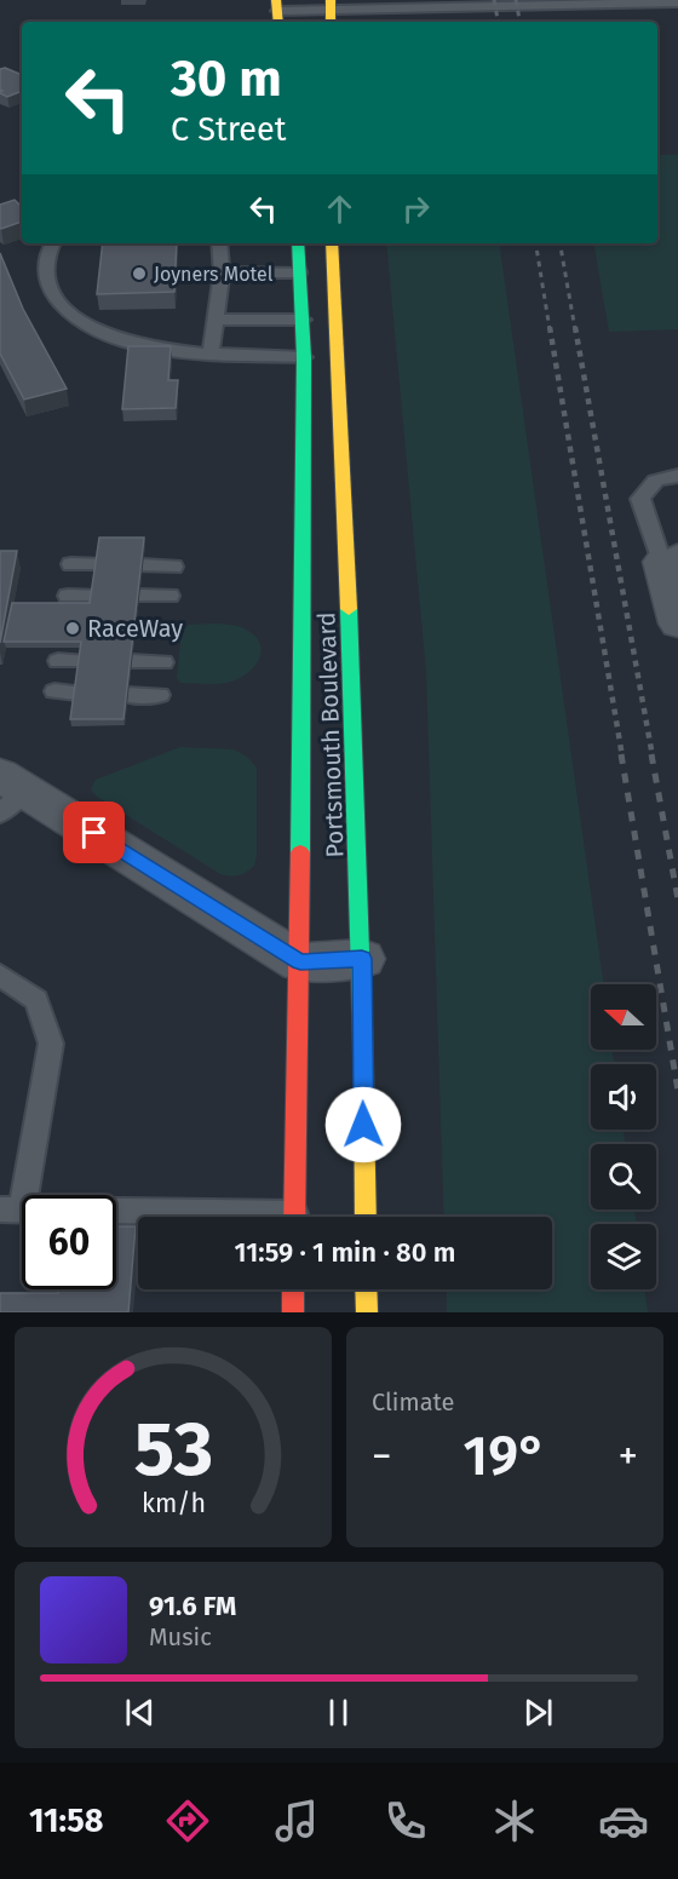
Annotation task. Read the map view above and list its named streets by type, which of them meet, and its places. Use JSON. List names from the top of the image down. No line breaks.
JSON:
{"streets":{"main road":["Portsmouth Boulevard"]},"places":["Joyners Motel","RaceWay"],"north":"left","page":{"turn":["30 m","C Street"],"limit":"60","trip":"11:59 · 1 min · 80 m","tile":"Climate","heat":["−","19°","+"],"song":["91.6 FM","Music"],"tabs":"11:58","gauge":["53","km/h"]}}
